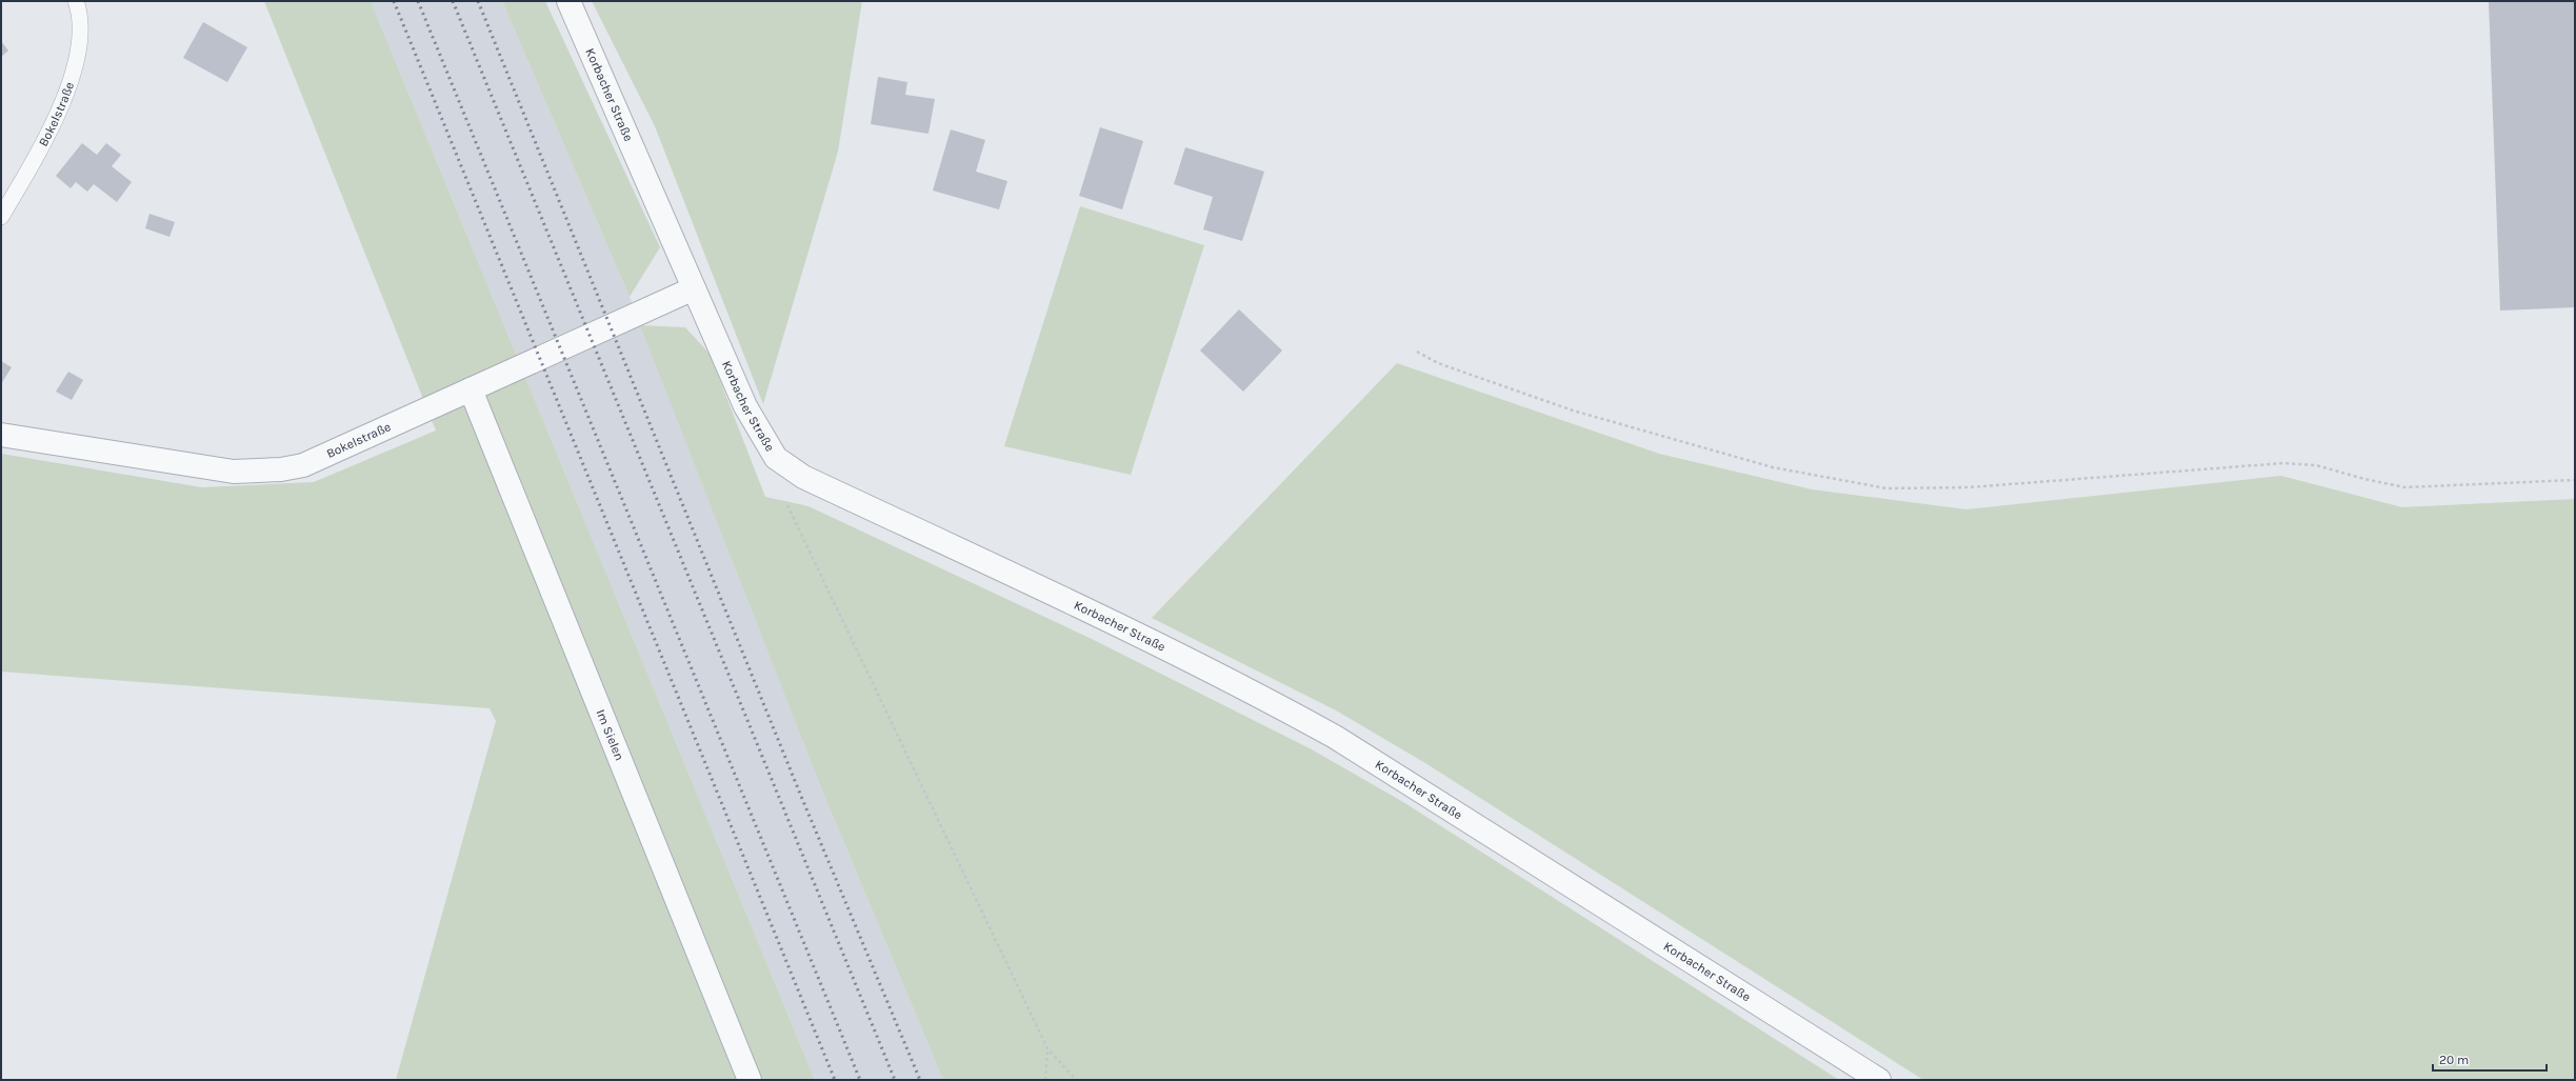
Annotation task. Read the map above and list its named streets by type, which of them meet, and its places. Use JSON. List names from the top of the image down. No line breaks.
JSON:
{"streets":{"street":["Korbacher Straße","Bokelstraße","Im Sielen"]},"crossings":[["Korbacher Straße","Bokelstraße"],["Bokelstraße","Im Sielen"]],"scale_bar":"20 m"}
